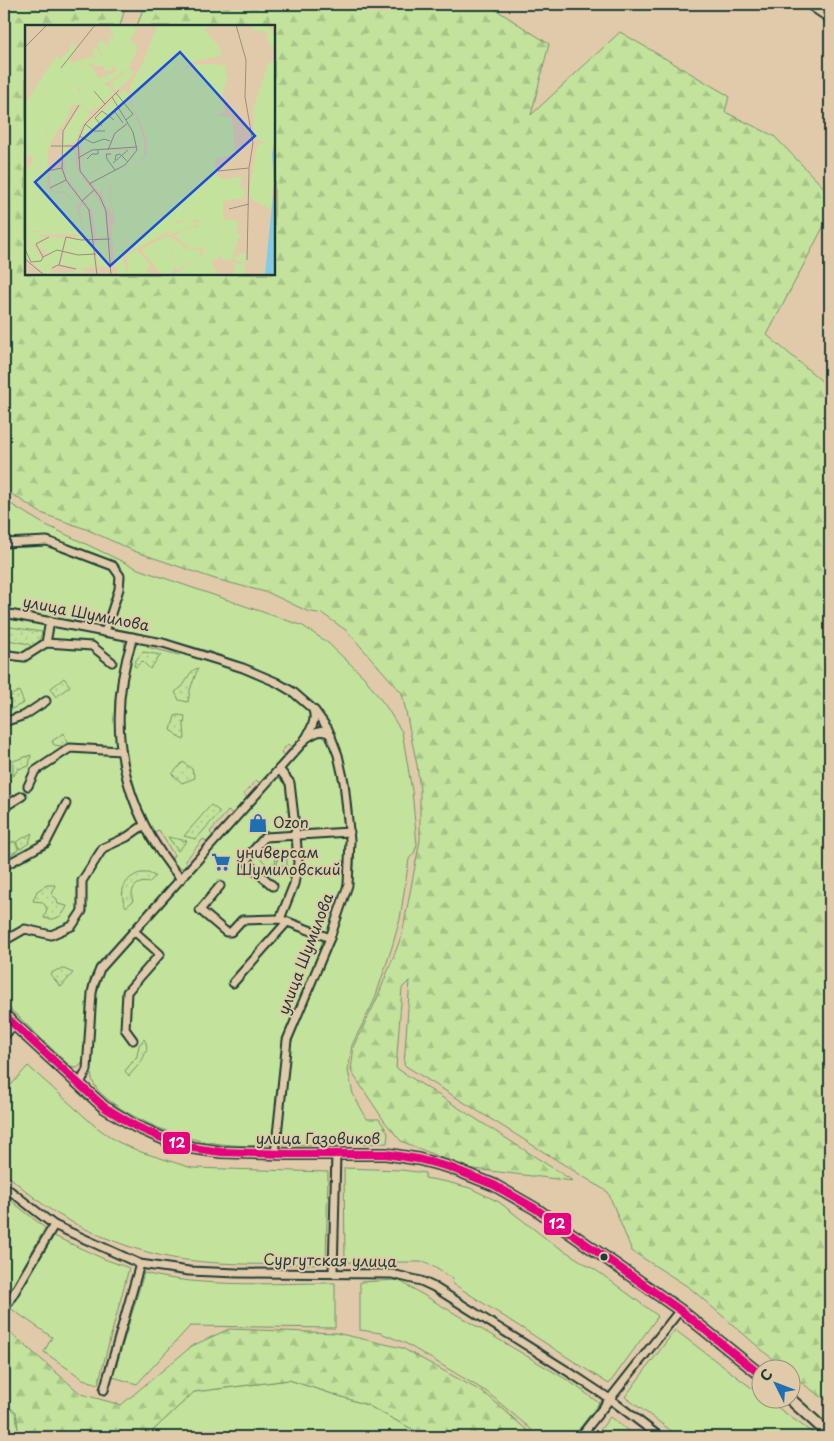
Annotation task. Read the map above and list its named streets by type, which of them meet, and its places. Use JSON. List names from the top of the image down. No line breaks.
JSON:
{"streets":{"street":["улица Шумилова","улица Газовиков","Сургутская улица"]},"crossings":[["улица Шумилова","улица Газовиков"]],"places":{"shop":["Ozon"],"supermarket":["универсам Шумиловский"]},"lines":["transit line 12"],"north":"top left"}
